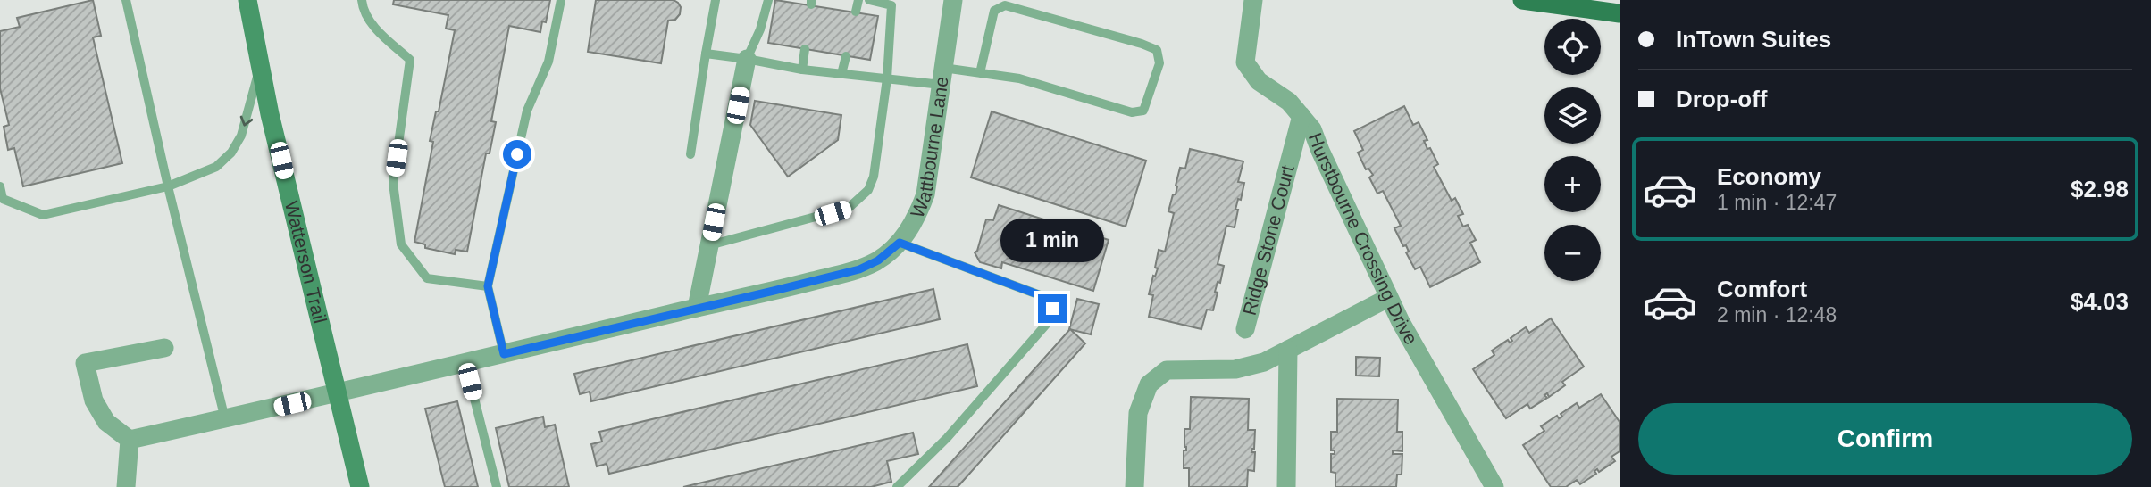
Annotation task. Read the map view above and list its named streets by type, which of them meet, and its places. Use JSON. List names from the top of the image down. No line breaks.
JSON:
{"streets":{"main road":["Watterson Trail"],"street":["Wattbourne Lane","Hurstbourne Crossing Drive","Ridge Stone Court"]},"crossings":[["Wattbourne Lane","Watterson Trail"],["Hurstbourne Crossing Drive","Ridge Stone Court"]],"page":{"banner":["InTown Suites","Drop-off"],"map_buttons":["+","−"],"list":[{"name":"Economy","note":"1 min · 12:47","value":"$2.98"},{"name":"Comfort","note":"2 min · 12:48","value":"$4.03"}],"bubble":"1 min","buttons":"Confirm"}}
